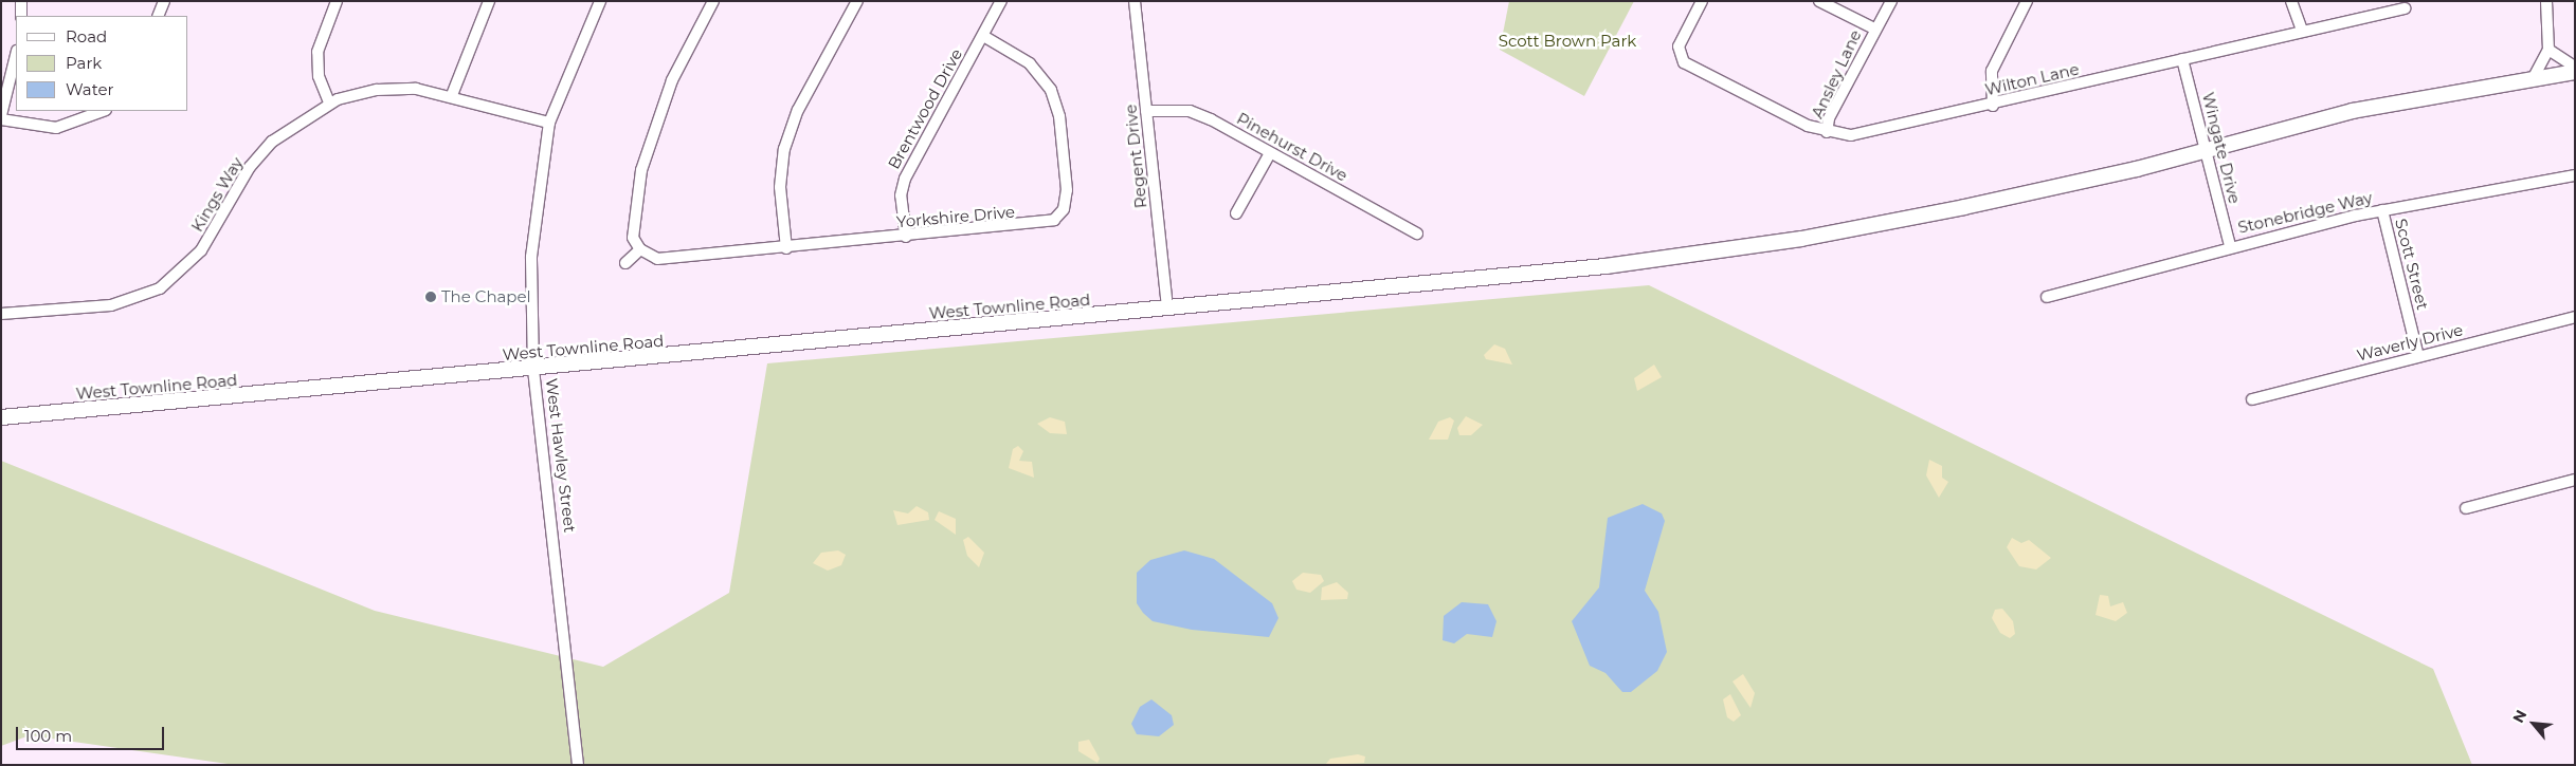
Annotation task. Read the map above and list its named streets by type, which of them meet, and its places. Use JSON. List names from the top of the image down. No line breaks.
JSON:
{"streets":{"main road":["West Townline Road"],"street":["Ansley Lane","Wilton Lane","Brentwood Drive","Pinehurst Drive","Wingate Drive","Regent Drive","Kings Way","Stonebridge Way","Yorkshire Drive","Scott Street","Waverly Drive","West Hawley Street"]},"crossings":[["Ansley Lane","Wilton Lane"],["Wilton Lane","Wingate Drive"],["Brentwood Drive","Yorkshire Drive"],["Pinehurst Drive","Regent Drive"],["Wingate Drive","Stonebridge Way"],["Wingate Drive","West Townline Road"],["Regent Drive","West Townline Road"],["Kings Way","West Hawley Street"],["Stonebridge Way","Scott Street"],["Scott Street","Waverly Drive"],["West Townline Road","West Hawley Street"]],"parks":["Scott Brown Park"],"places":["The Chapel"],"legend":["Road","Park","Water"],"scale_bar":"100 m","north":"top left"}
